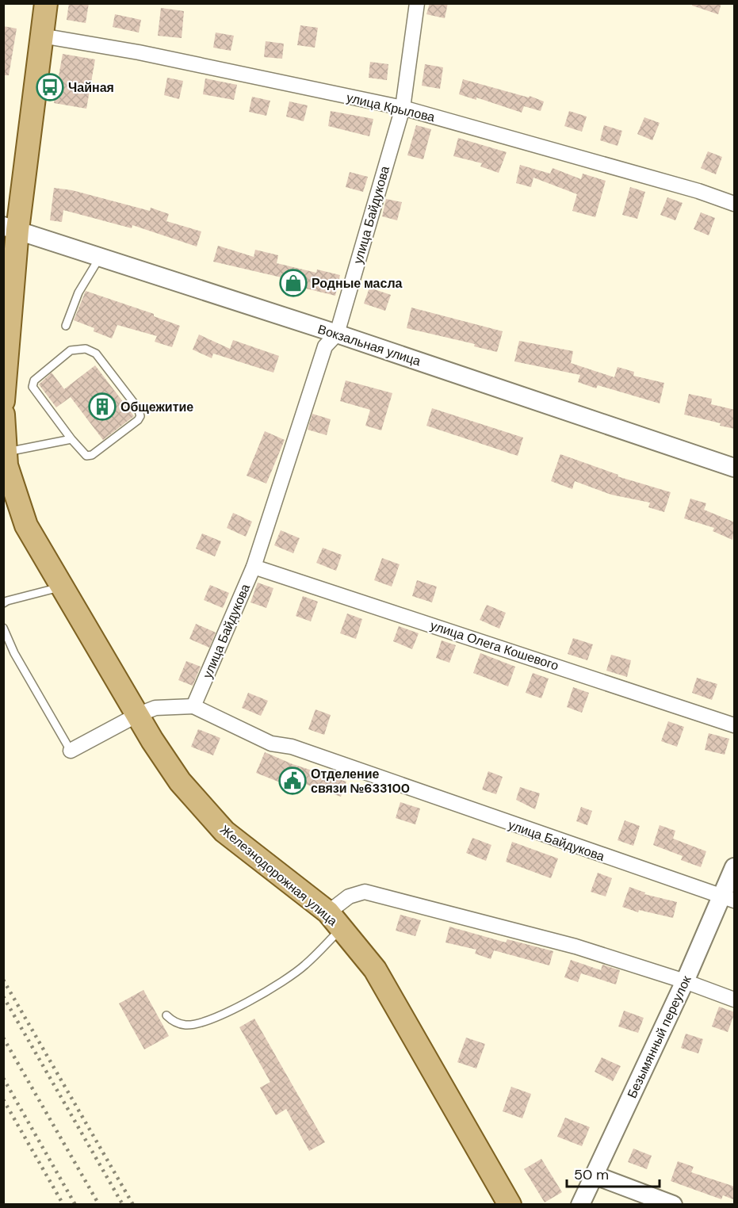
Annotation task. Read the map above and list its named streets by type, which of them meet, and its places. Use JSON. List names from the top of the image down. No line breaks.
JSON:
{"streets":{"main road":["Железнодорожная улица"],"street":["улица Крылова","улица Байдукова","Вокзальная улица","улица Олега Кошевого","Безымянный переулок"]},"crossings":[["улица Крылова","улица Байдукова"],["улица Байдукова","Вокзальная улица"],["улица Байдукова","улица Олега Кошевого"],["улица Байдукова","Безымянный переулок"]],"places":{"bus stop":["Чайная"],"shop":["Родные масла"],"building":["Общежитие"],"public building":["Отделение связи №633100"]},"scale_bar":"50 m"}
